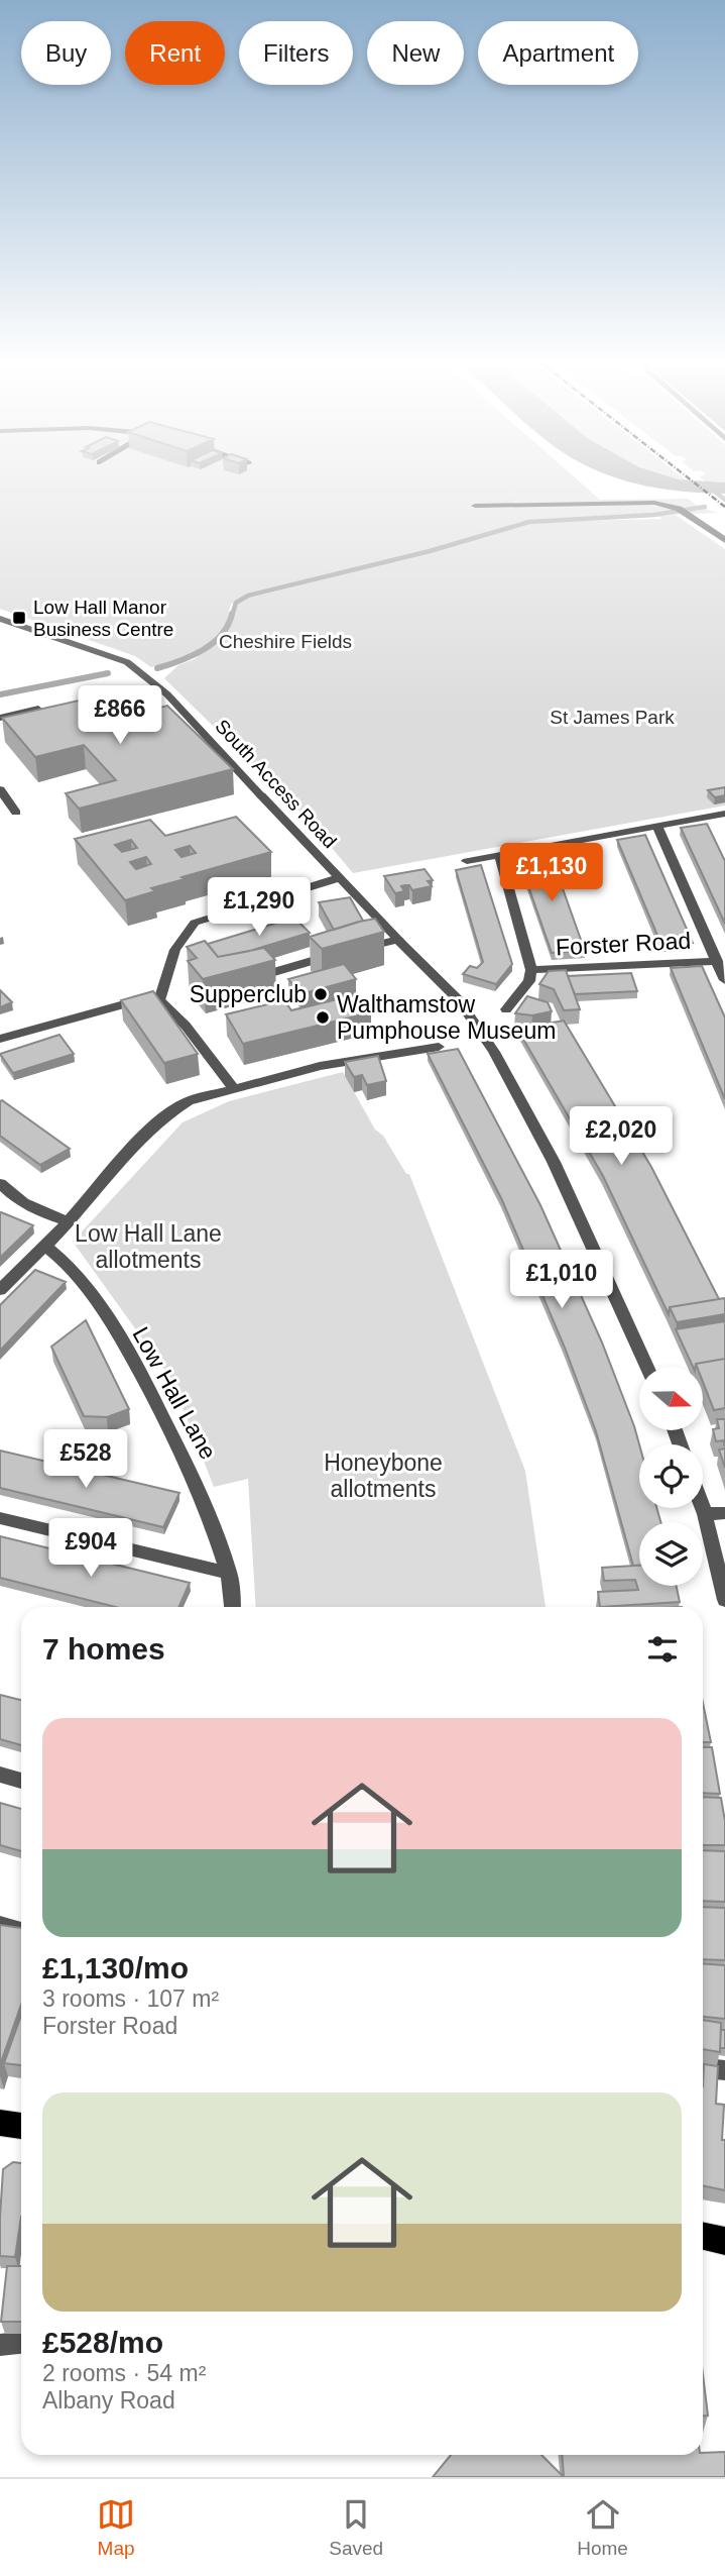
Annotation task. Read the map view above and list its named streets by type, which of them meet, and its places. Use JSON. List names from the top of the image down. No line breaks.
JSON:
{"streets":{"street":["South Access Road","Forster Road","Low Hall Lane"]},"parks":["Cheshire Fields","St James Park","Low Hall Lane allotments","Honeybone allotments"],"places":{"transit":["Low Hall Manor Business Centre"],"other":["Supperclub","Walthamstow Pumphouse Museum"]},"north":"right","page":{"chip":["Buy","Rent","Filters","New","Apartment"],"price":["£866","£1,130","£1,290","£2,020","£1,010","£528","£904"],"heading":"7 homes","list":[{"name":"£1,130/mo","note":"3 rooms · 107 m² · Forster Road"},{"name":"£528/mo","note":"2 rooms · 54 m² · Albany Road"}],"tabs":["Map","Saved","Home"]}}
